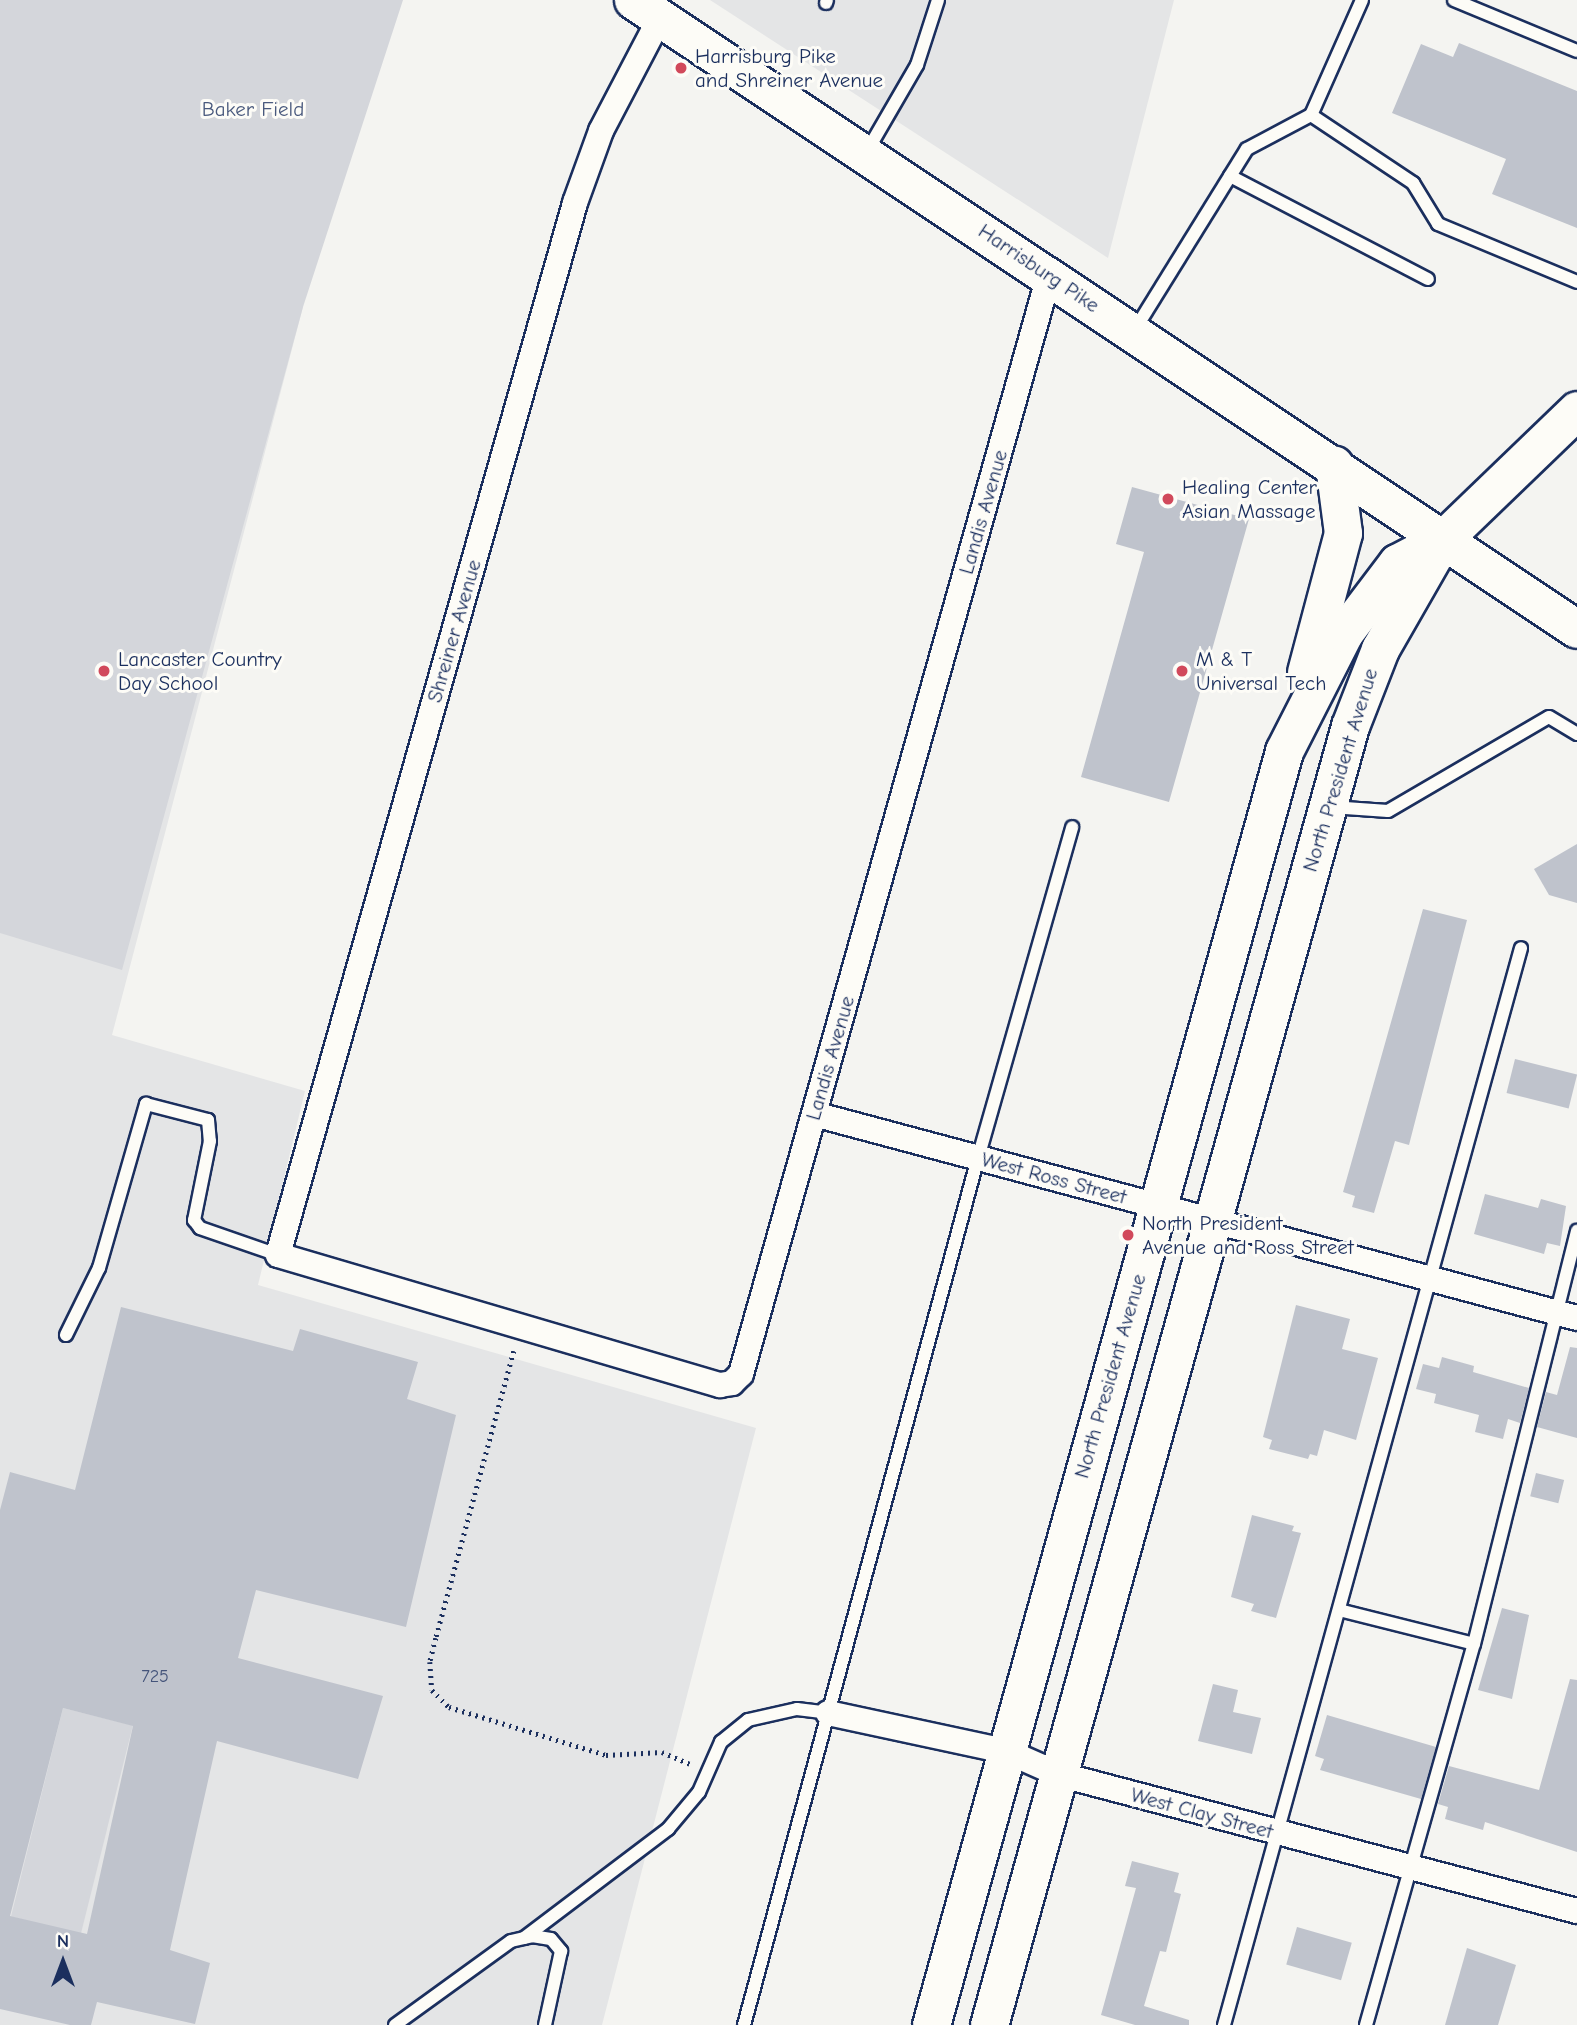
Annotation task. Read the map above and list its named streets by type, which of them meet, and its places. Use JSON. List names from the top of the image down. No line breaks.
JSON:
{"streets":{"main road":["Harrisburg Pike","North President Avenue"],"street":["Landis Avenue","Shreiner Avenue","West Ross Street","West Clay Street"]},"crossings":[["Harrisburg Pike","Landis Avenue"],["Harrisburg Pike","Shreiner Avenue"],["Harrisburg Pike","North President Avenue"],["Landis Avenue","Shreiner Avenue"],["Landis Avenue","West Ross Street"],["North President Avenue","West Ross Street"],["North President Avenue","West Clay Street"]],"parks":["Baker Field"],"places":["Harrisburg Pike and Shreiner Avenue","Healing Center Asian Massage","Lancaster Country Day School","M & T Universal Tech","North President Avenue and Ross Street"],"house_numbers":["725"],"north":"top"}
